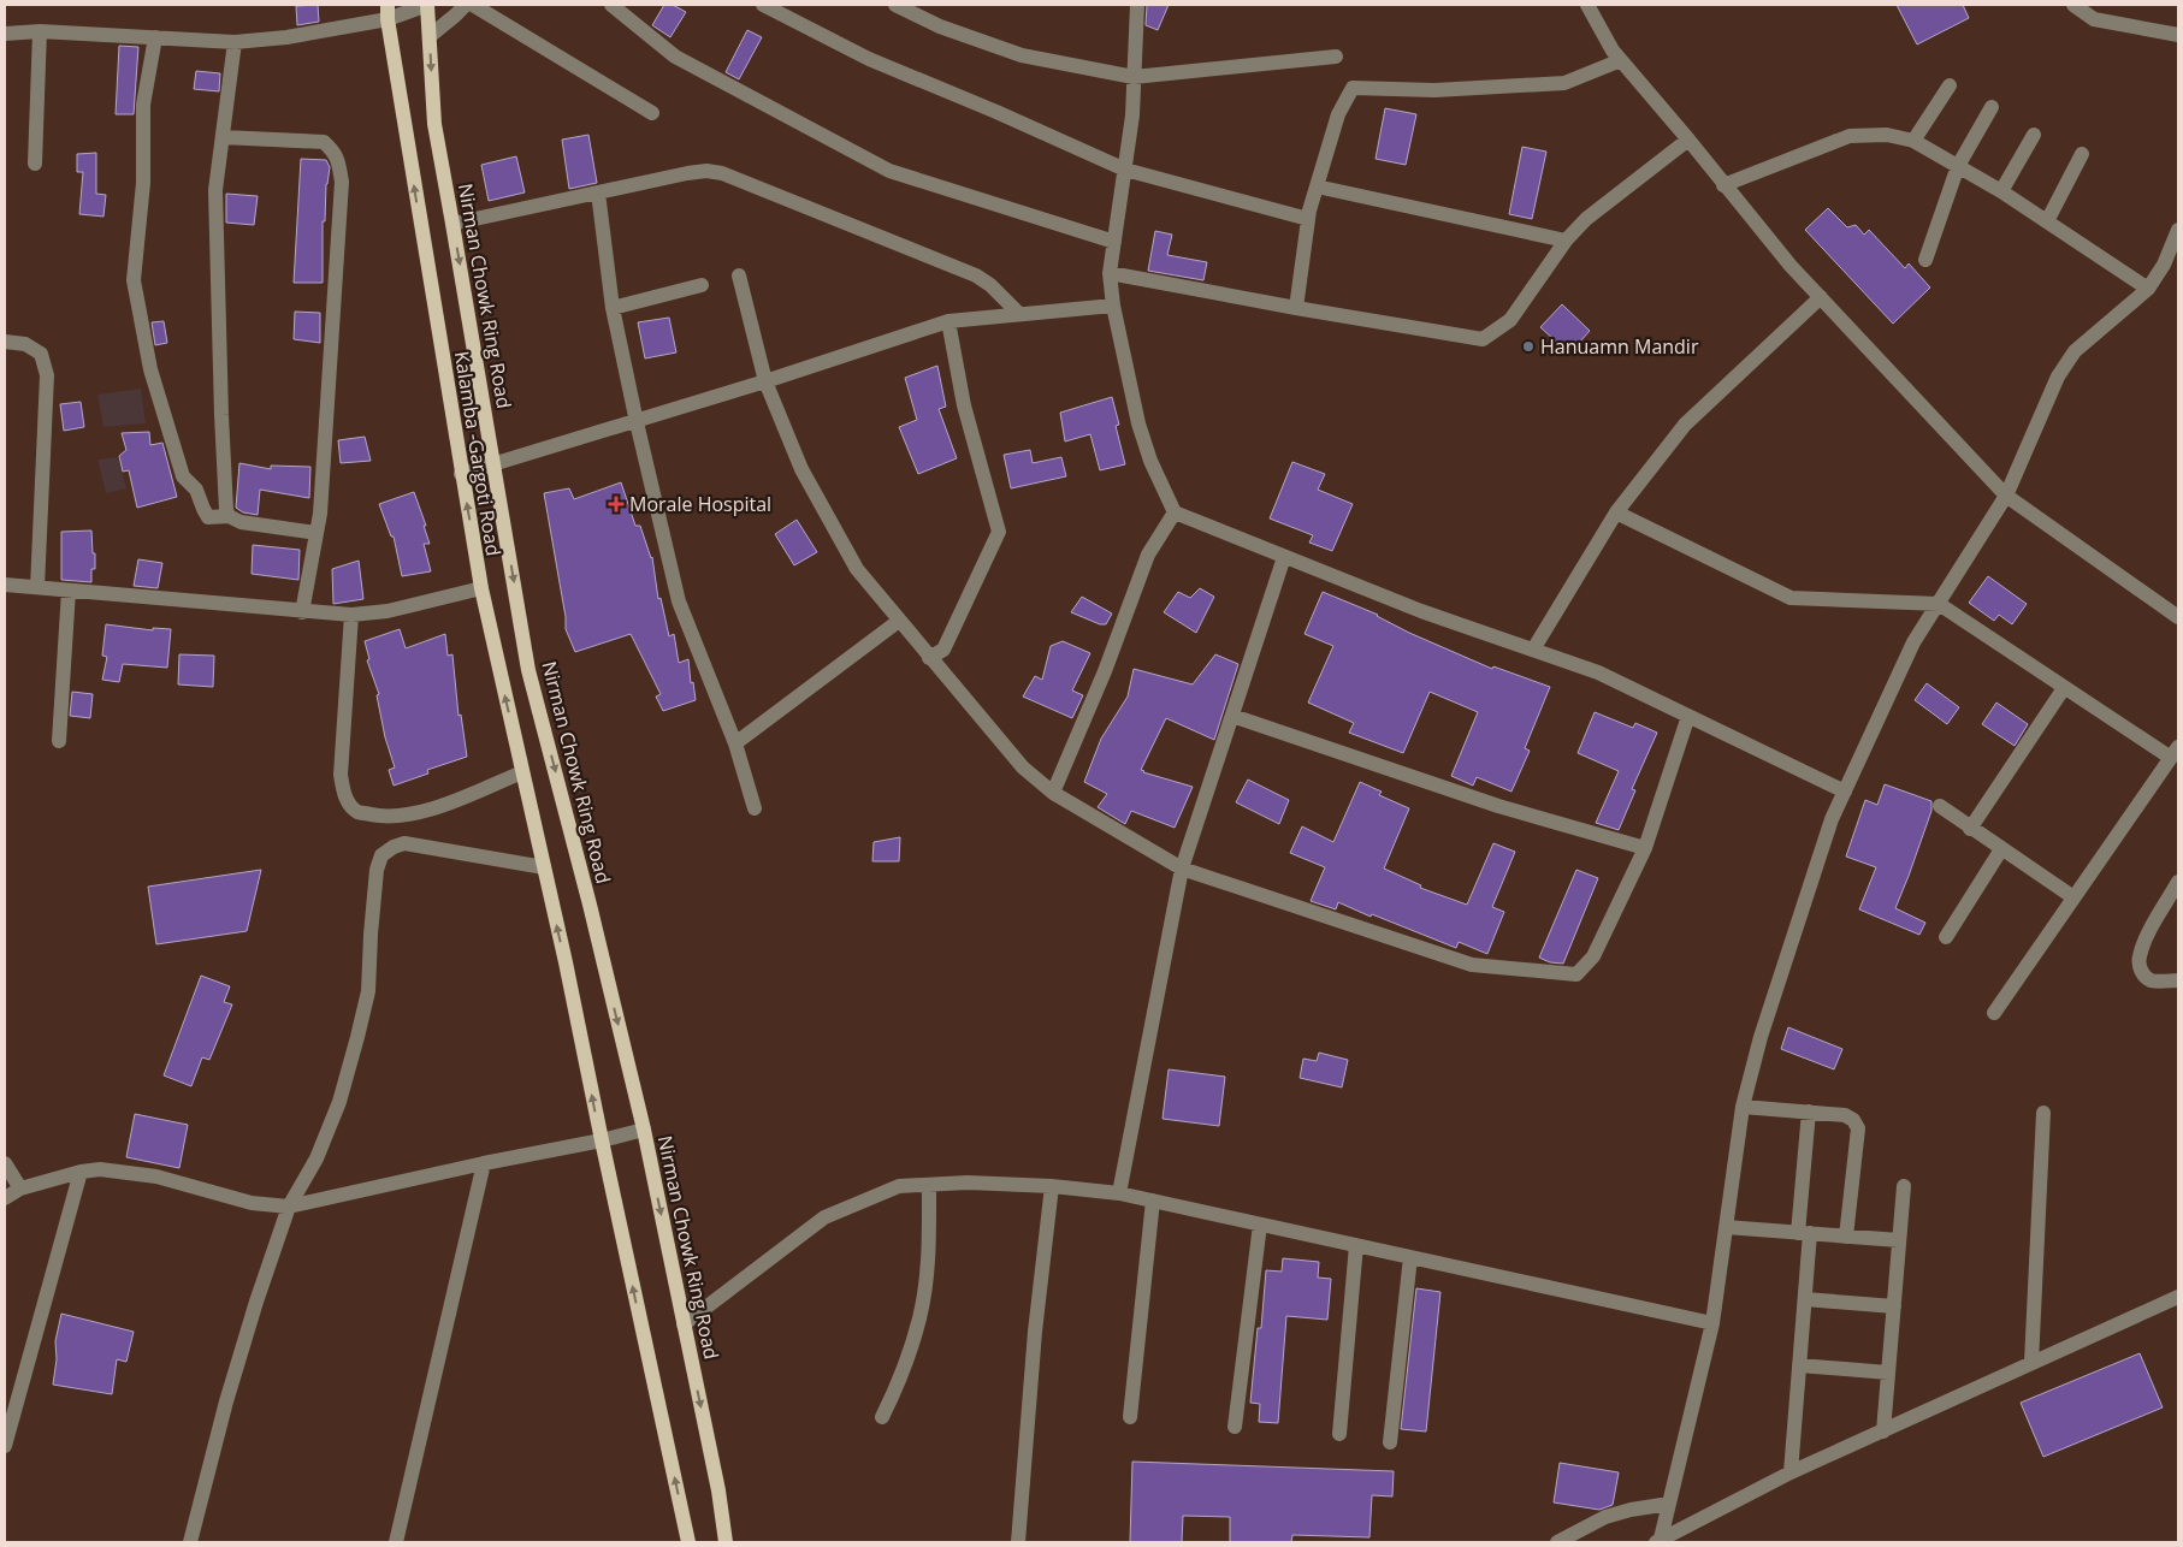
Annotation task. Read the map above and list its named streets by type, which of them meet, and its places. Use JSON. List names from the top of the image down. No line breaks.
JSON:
{"streets":{"main road":["Nirman Chowk Ring Road","Kalamba -Gargoti Road"]},"one_way":["Nirman Chowk Ring Road","Kalamba -Gargoti Road"],"places":{"other":["Hanuamn Mandir"],"health":["Morale Hospital"]}}
